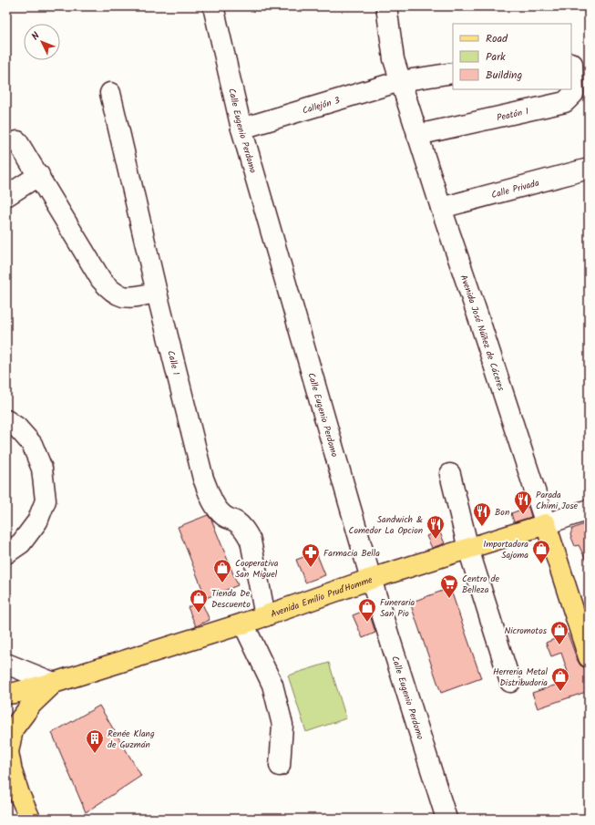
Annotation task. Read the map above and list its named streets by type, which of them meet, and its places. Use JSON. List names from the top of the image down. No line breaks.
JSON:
{"streets":{"main road":["Avenida José Núñez de Cáceres","Avenida Emilio Prud'Homme"],"street":["Callejón 3","Peatón 1","Calle Eugenio Perdomo","Calle Privada","Calle 1"]},"crossings":[["Callejón 3","Calle Eugenio Perdomo"],["Callejón 3","Avenida José Núñez de Cáceres"],["Peatón 1","Avenida José Núñez de Cáceres"],["Calle Eugenio Perdomo","Avenida Emilio Prud'Homme"],["Calle Privada","Avenida José Núñez de Cáceres"],["Avenida José Núñez de Cáceres","Avenida Emilio Prud'Homme"],["Calle 1","Avenida Emilio Prud'Homme"]],"places":{"restaurant":["Parada Chimi Jose","Bon","Sandwich & Comedor La Opcion"],"shop":["Importadora Sajoma","Cooperativa San Miguel","Tienda De Descuento","Funeraria San Pio","Nicromotos","Herreria Metal Distribudoria"],"pharmacy":["Farmacia Bella"],"supermarket":["Centro de Belleza"],"building":["Renée Klang de Guzmán"]},"legend":["Road","Park","Building"],"north":"top left"}
